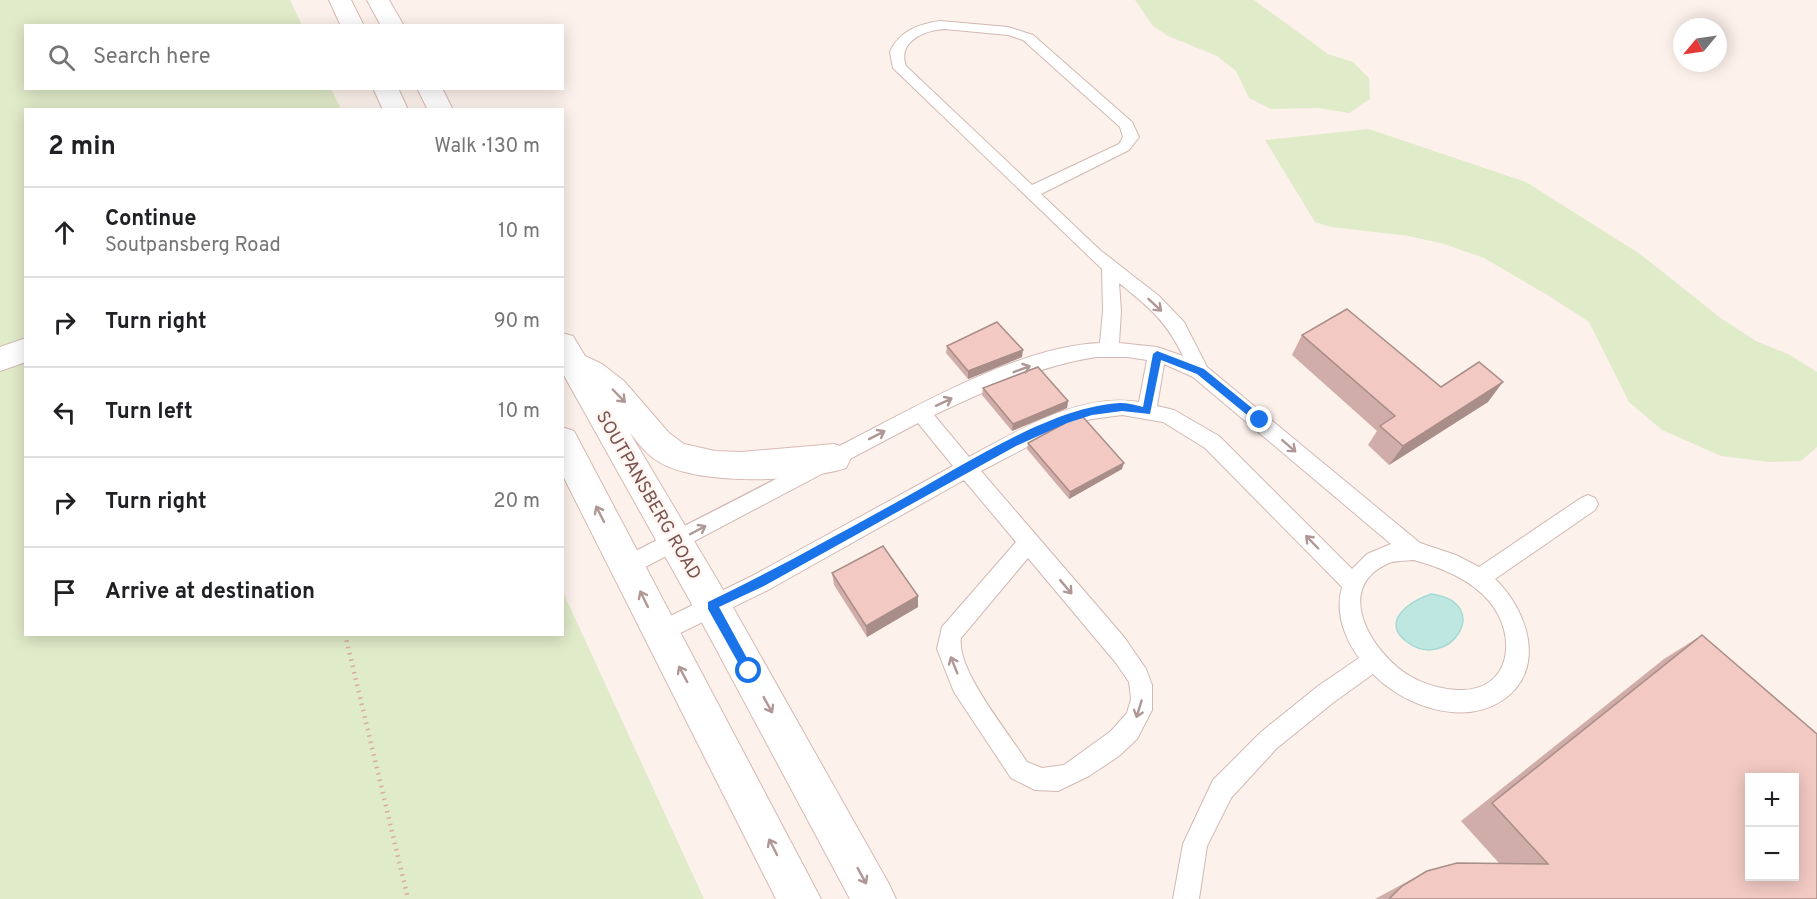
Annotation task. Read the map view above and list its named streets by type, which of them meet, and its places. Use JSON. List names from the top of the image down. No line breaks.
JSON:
{"streets":{"main road":["SOUTPANSBERG ROAD"]},"north":"bottom left","page":{"search":"Search here","heading":["2 min","Walk · 130 m"],"list":[["Continue","Soutpansberg Road","10 m"],["Turn right","90 m"],["Turn left","10 m"],["Turn right","20 m"],"Arrive at destination"],"map_buttons":["+","−"]}}
